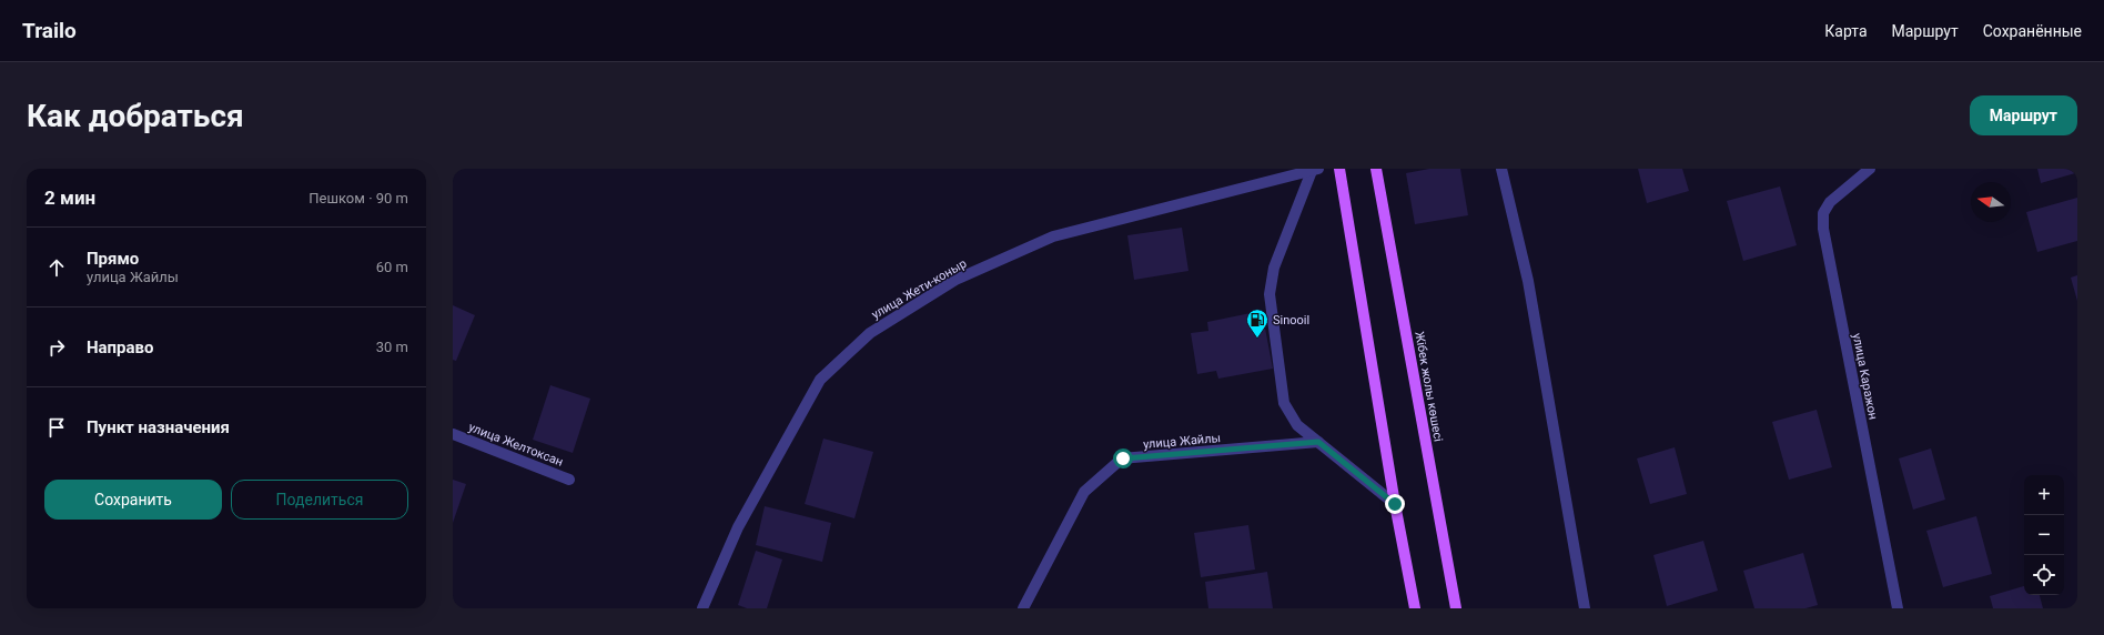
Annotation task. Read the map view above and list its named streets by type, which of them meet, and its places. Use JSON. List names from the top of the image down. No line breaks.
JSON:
{"streets":{"main road":["Жібек жолы көшесі"],"street":["улица Жети-коныр","улица Каражон","улица Жайлы","улица Желтоксан"]},"places":{"fuel station":["Sinooil"]},"north":"left","page":{"header":"Trailo","nav":["Карта","Маршрут","Сохранённые"],"buttons":["Маршрут",["Сохранить","Поделиться"]],"title":"Как добраться","heading":["2 мин","Пешком · 90 m"],"list":[["Прямо","улица Жайлы","60 m"],["Направо","30 m"],"Пункт назначения"],"map_buttons":["+","−"]}}
